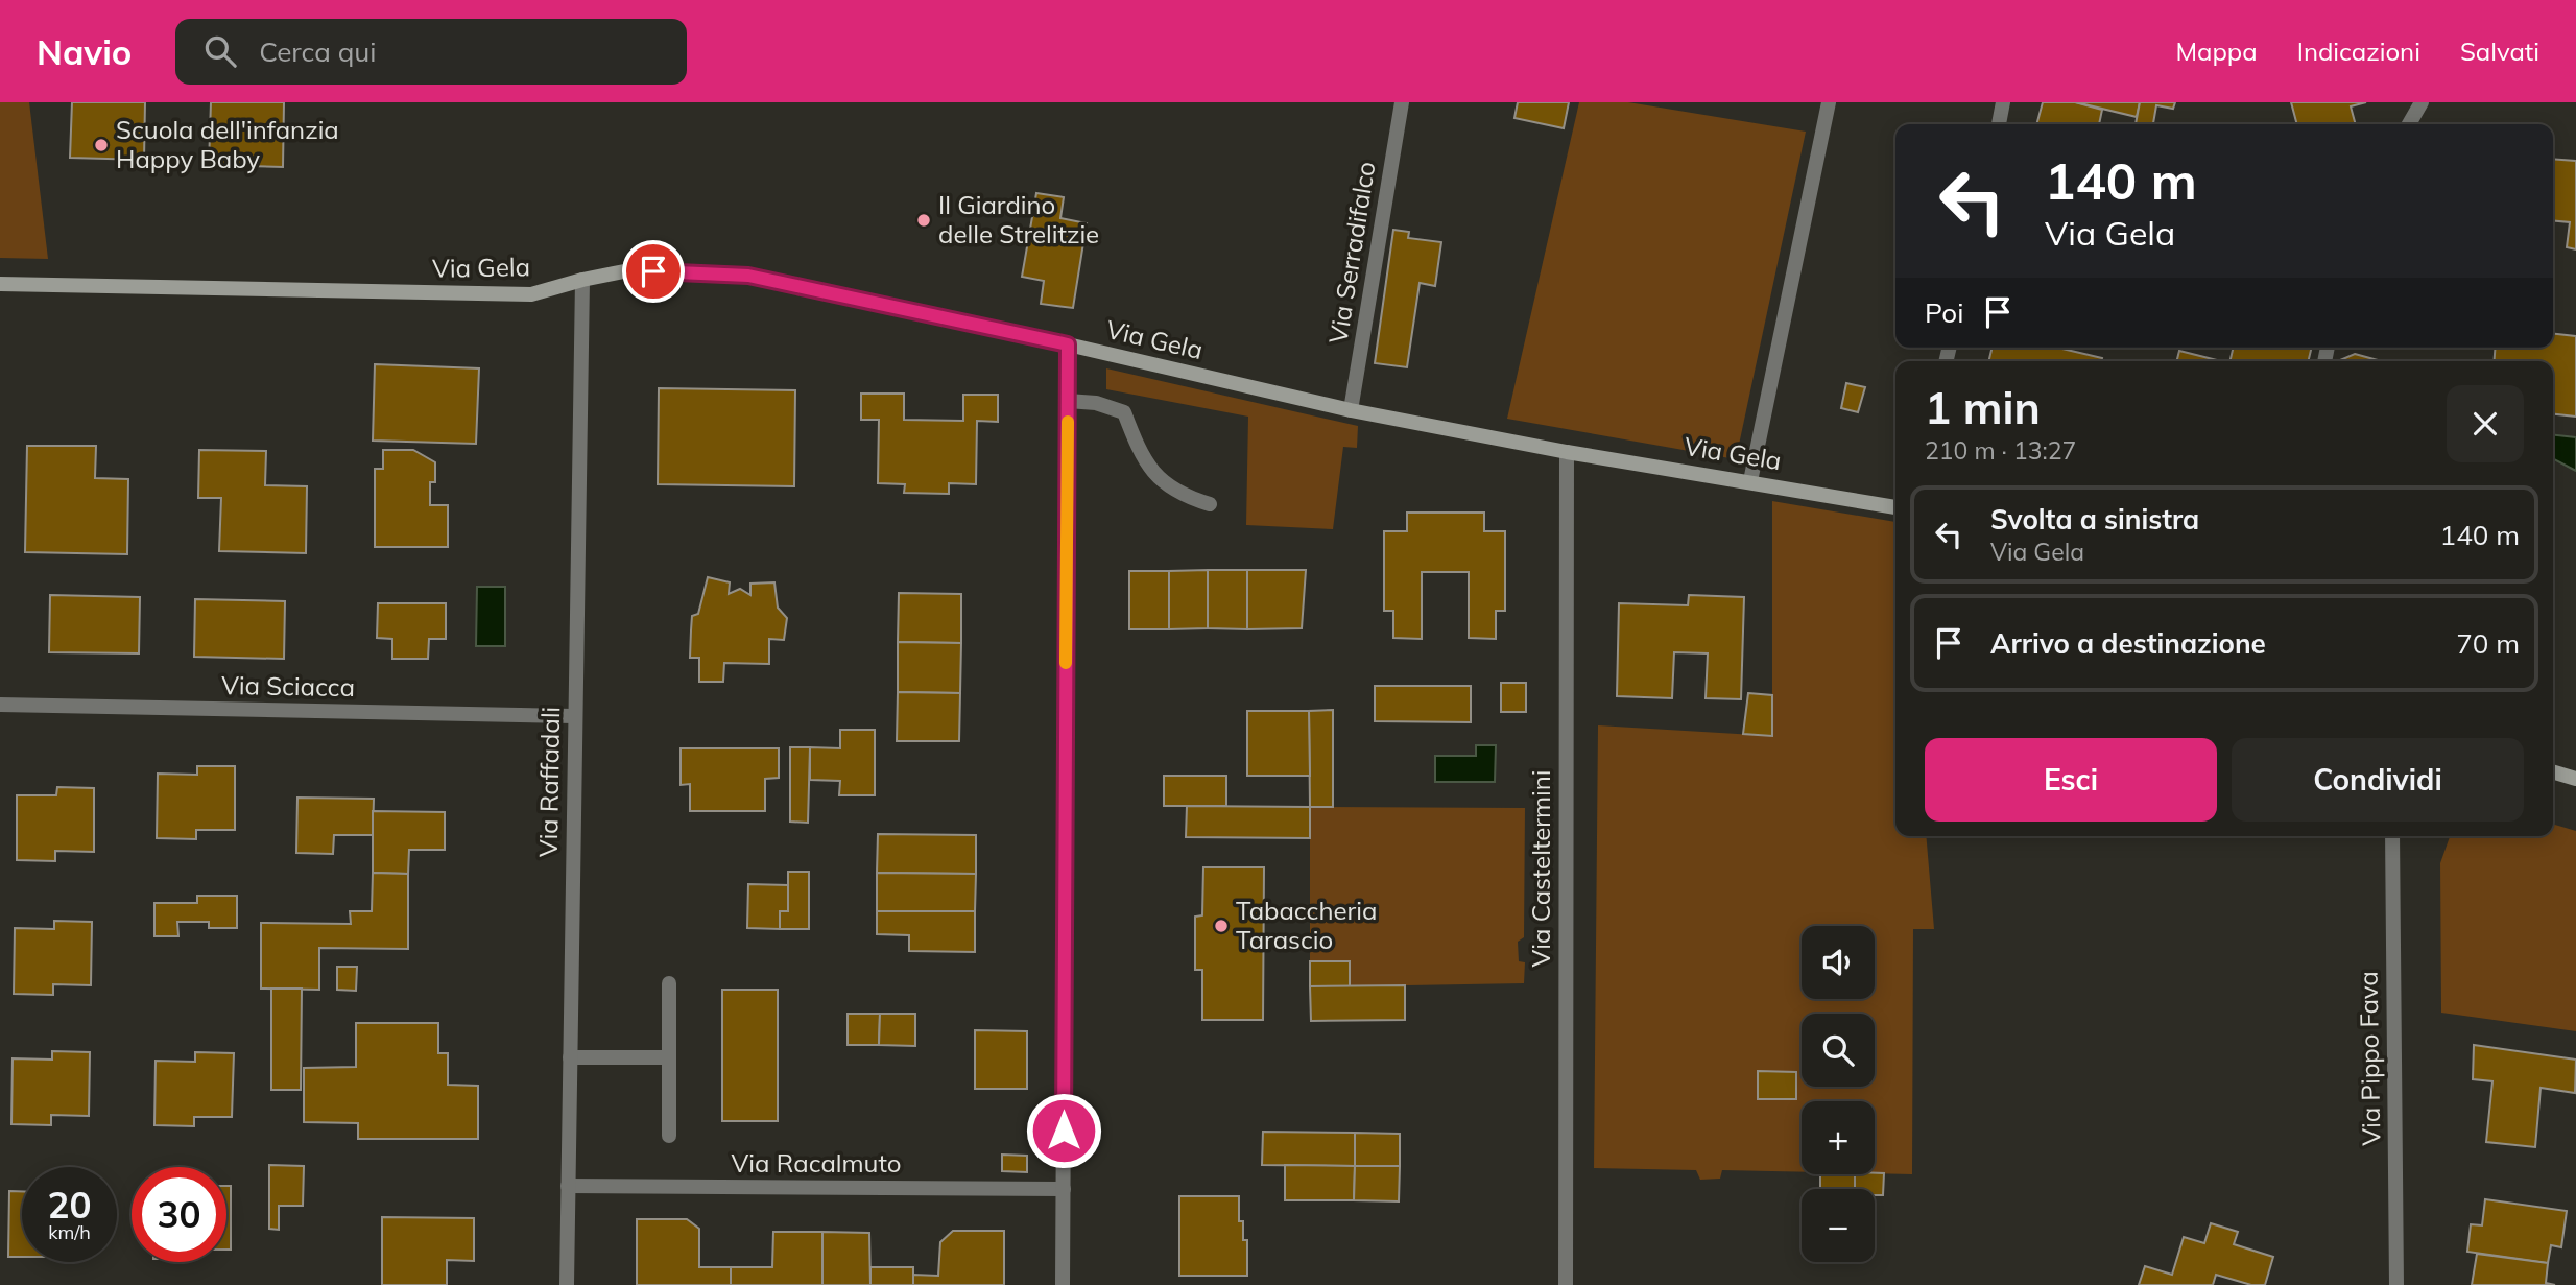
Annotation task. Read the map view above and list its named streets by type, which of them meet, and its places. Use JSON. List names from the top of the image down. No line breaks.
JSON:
{"streets":{"street":["Via Serradifalco","Via Gela","Via Sciacca","Via Raffadali","Via Casteltermini","Via Pippo Fava","Via Racalmuto"]},"crossings":[["Via Serradifalco","Via Gela"],["Via Gela","Via Raffadali"],["Via Gela","Via Casteltermini"],["Via Sciacca","Via Raffadali"],["Via Raffadali","Via Racalmuto"]],"places":["Scuola dell'infanzia Happy Baby","Il Giardino delle Strelitzie","Tabaccheria Tarascio"],"page":{"header":"Navio","search":"Cerca qui","nav":["Mappa","Indicazioni","Salvati"],"turn":["140 m","Via Gela"],"then":"Poi","heading":["1 min","210 m · 13:27"],"list":[{"name":"Svolta a sinistra","note":"Via Gela","value":"140 m"},{"name":"Arrivo a destinazione","value":"70 m"}],"buttons":["Esci","Condividi"],"map_buttons":["+","−"],"speed":"20 km/h","limit":"30"}}
